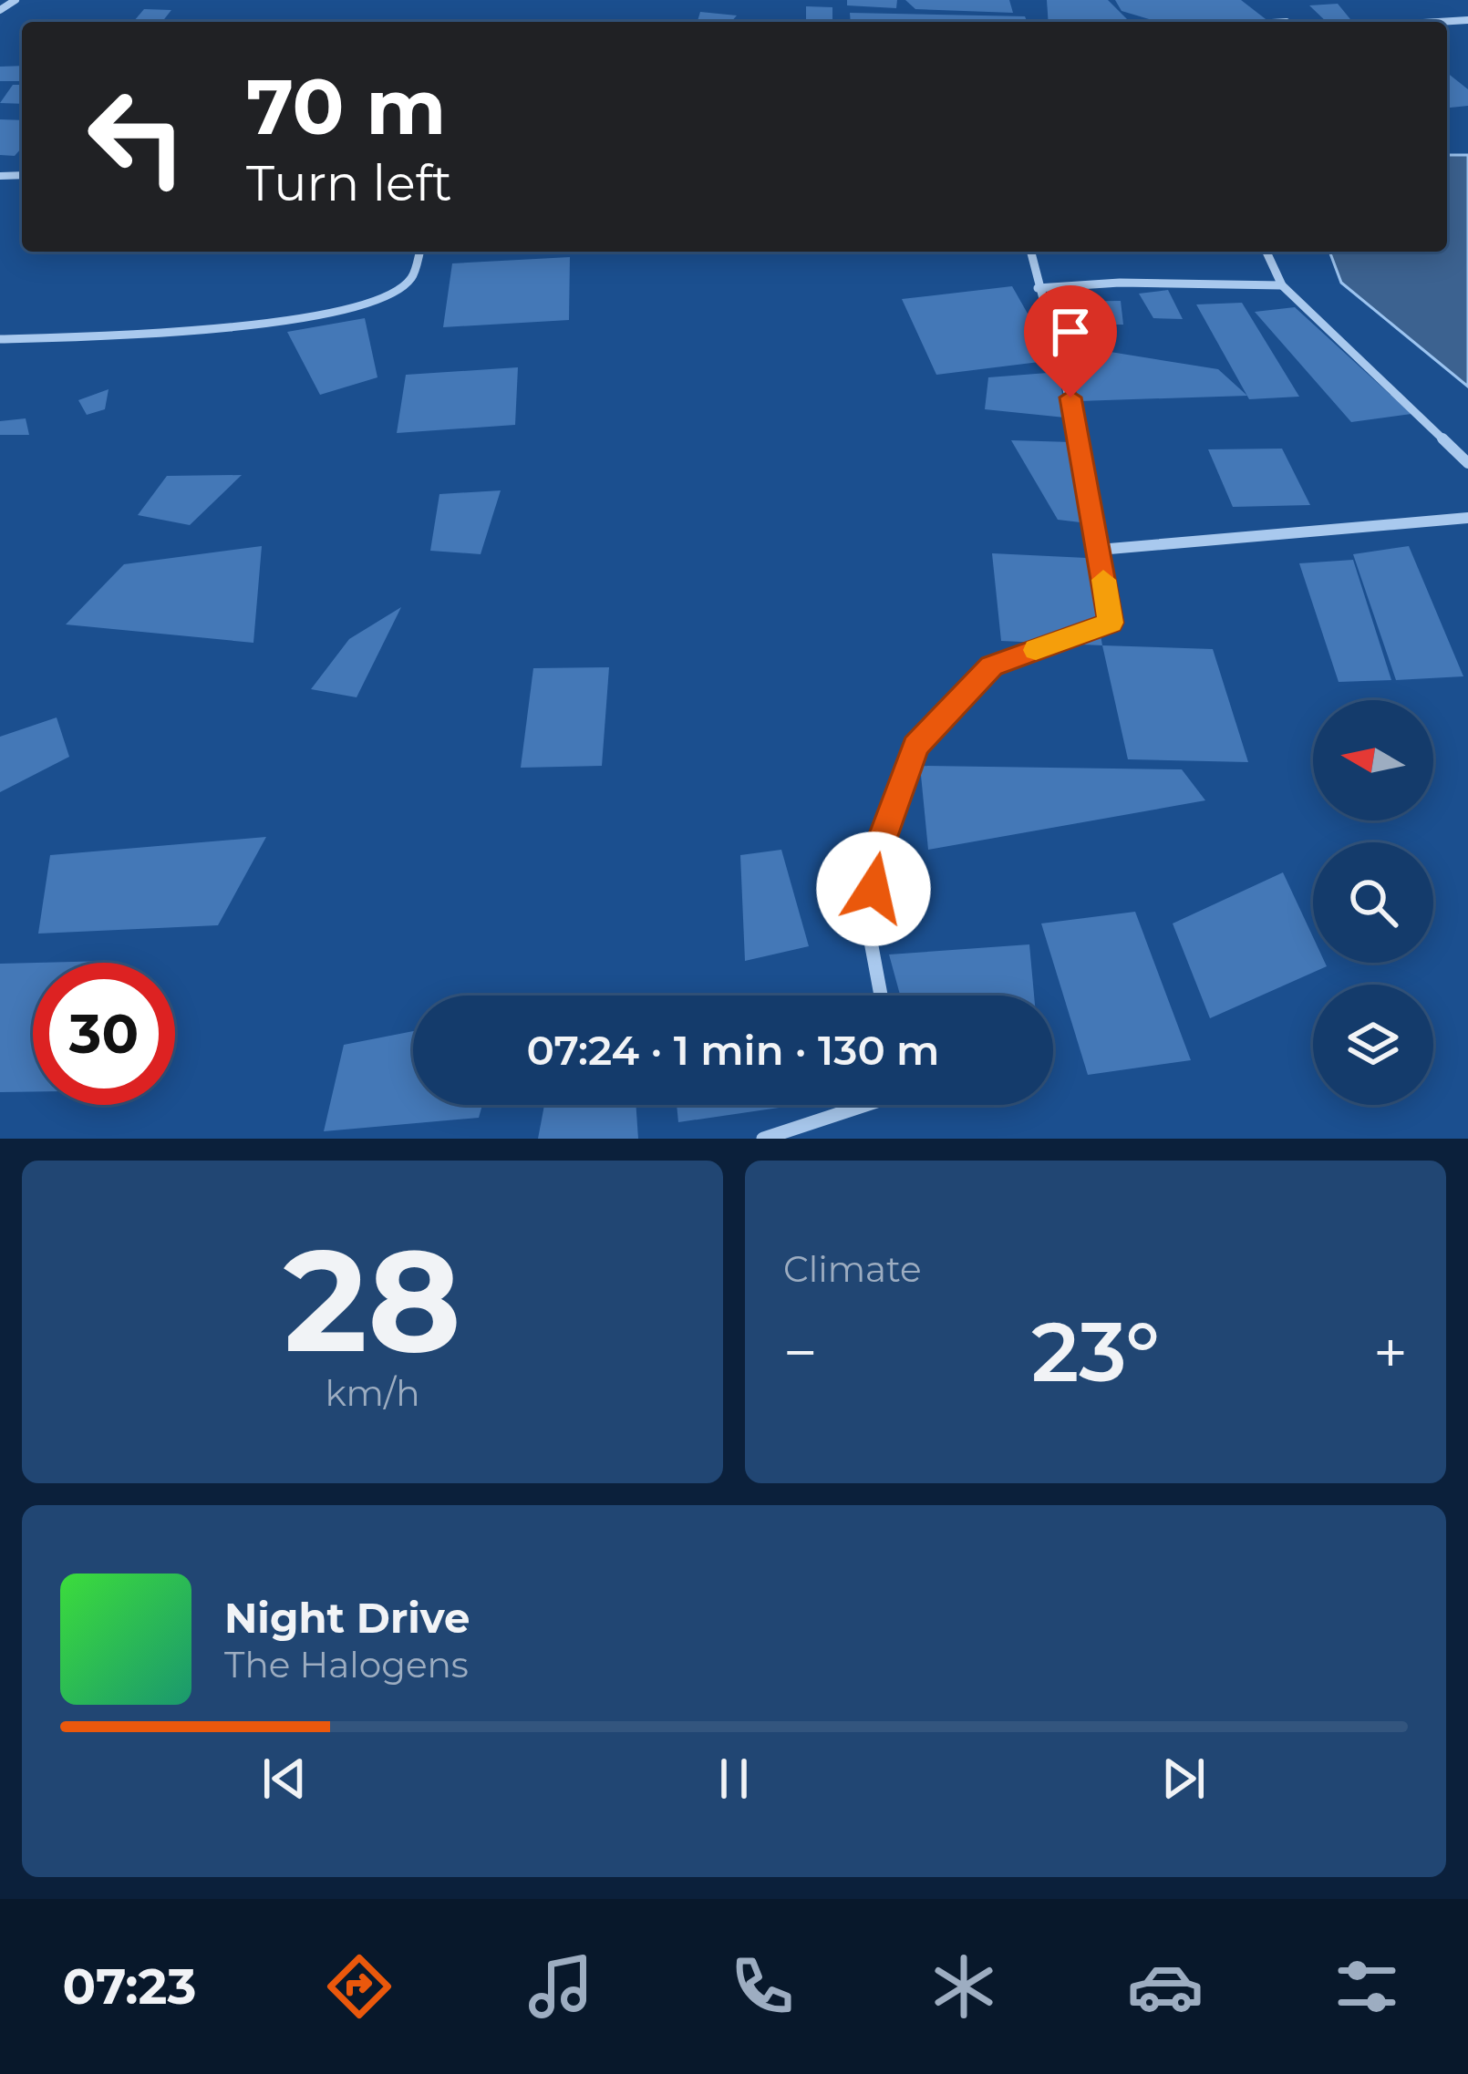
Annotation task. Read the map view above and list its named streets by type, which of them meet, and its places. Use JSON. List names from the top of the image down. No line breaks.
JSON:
{"north":"left","page":{"turn":["70 m","Turn left"],"limit":"30","trip":"07:24 · 1 min · 130 m","tile":[["28","km/h"],"Climate"],"heat":["−","23°","+"],"song":["Night Drive","The Halogens"],"tabs":"07:23"}}
